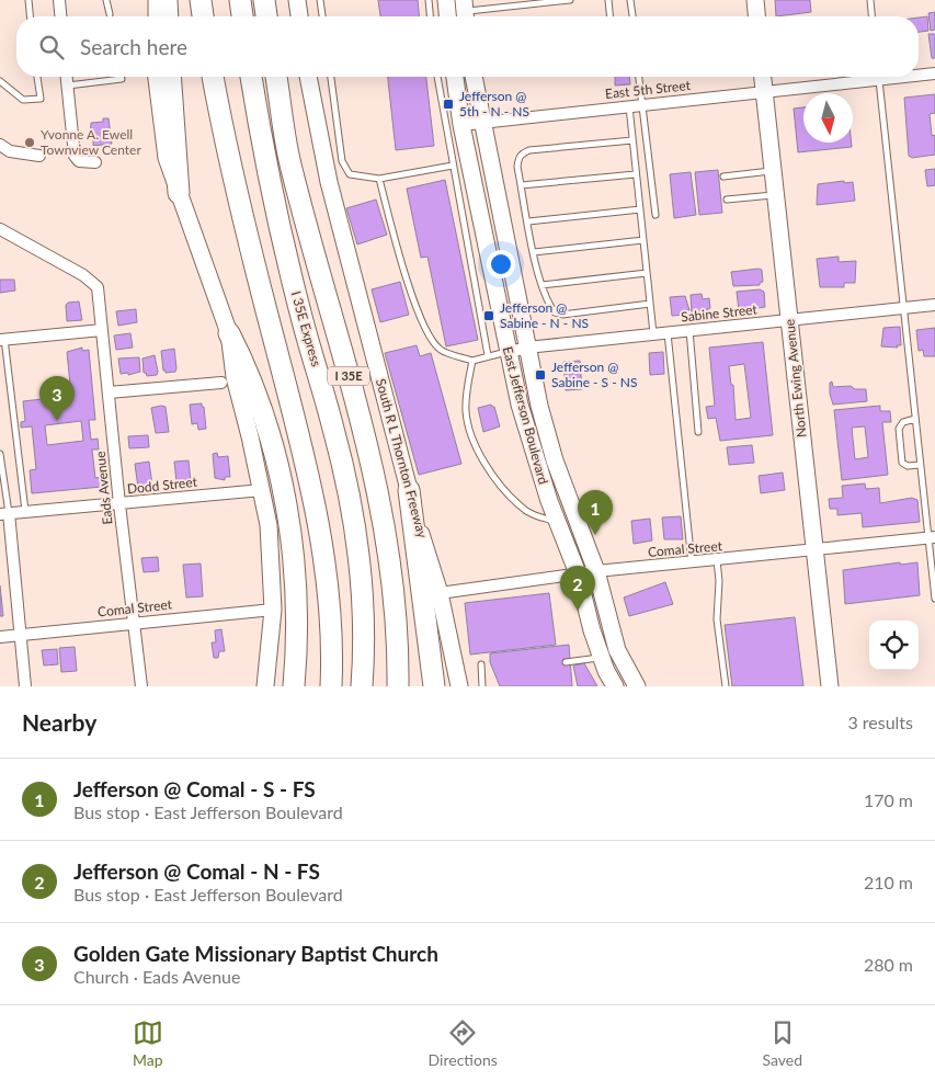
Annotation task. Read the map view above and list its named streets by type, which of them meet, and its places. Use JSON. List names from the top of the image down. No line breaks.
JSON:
{"streets":{"highway":["I 35E Express","I 35E"],"main road":["North Ewing Avenue","East Jefferson Boulevard","South R L Thornton Freeway"],"street":["East 5th Street","Sabine Street","Dodd Street","Eads Avenue","Comal Street"]},"crossings":[["East 5th Street","North Ewing Avenue"],["East 5th Street","East Jefferson Boulevard"],["Sabine Street","North Ewing Avenue"],["Sabine Street","East Jefferson Boulevard"],["North Ewing Avenue","Comal Street"],["East Jefferson Boulevard","Comal Street"],["South R L Thornton Freeway","Comal Street"],["Dodd Street","Eads Avenue"],["Eads Avenue","Comal Street"]],"places":{"transit":["Jefferson @ 5th - N - NS","Jefferson @ Sabine - N - NS","Jefferson @ Sabine - S - NS"],"other":["Yvonne A. Ewell Townview Center"]},"north":"bottom","page":{"search":"Search here","pins":["3","1","2"],"heading":["Nearby","3 results"],"list":[{"mark":"1","name":"Jefferson @ Comal - S - FS","note":"Bus stop · East Jefferson Boulevard","value":"170 m"},{"mark":"2","name":"Jefferson @ Comal - N - FS","note":"Bus stop · East Jefferson Boulevard","value":"210 m"},{"mark":"3","name":"Golden Gate Missionary Baptist Church","note":"Church · Eads Avenue","value":"280 m"}],"nav":["Map","Directions","Saved"]}}
